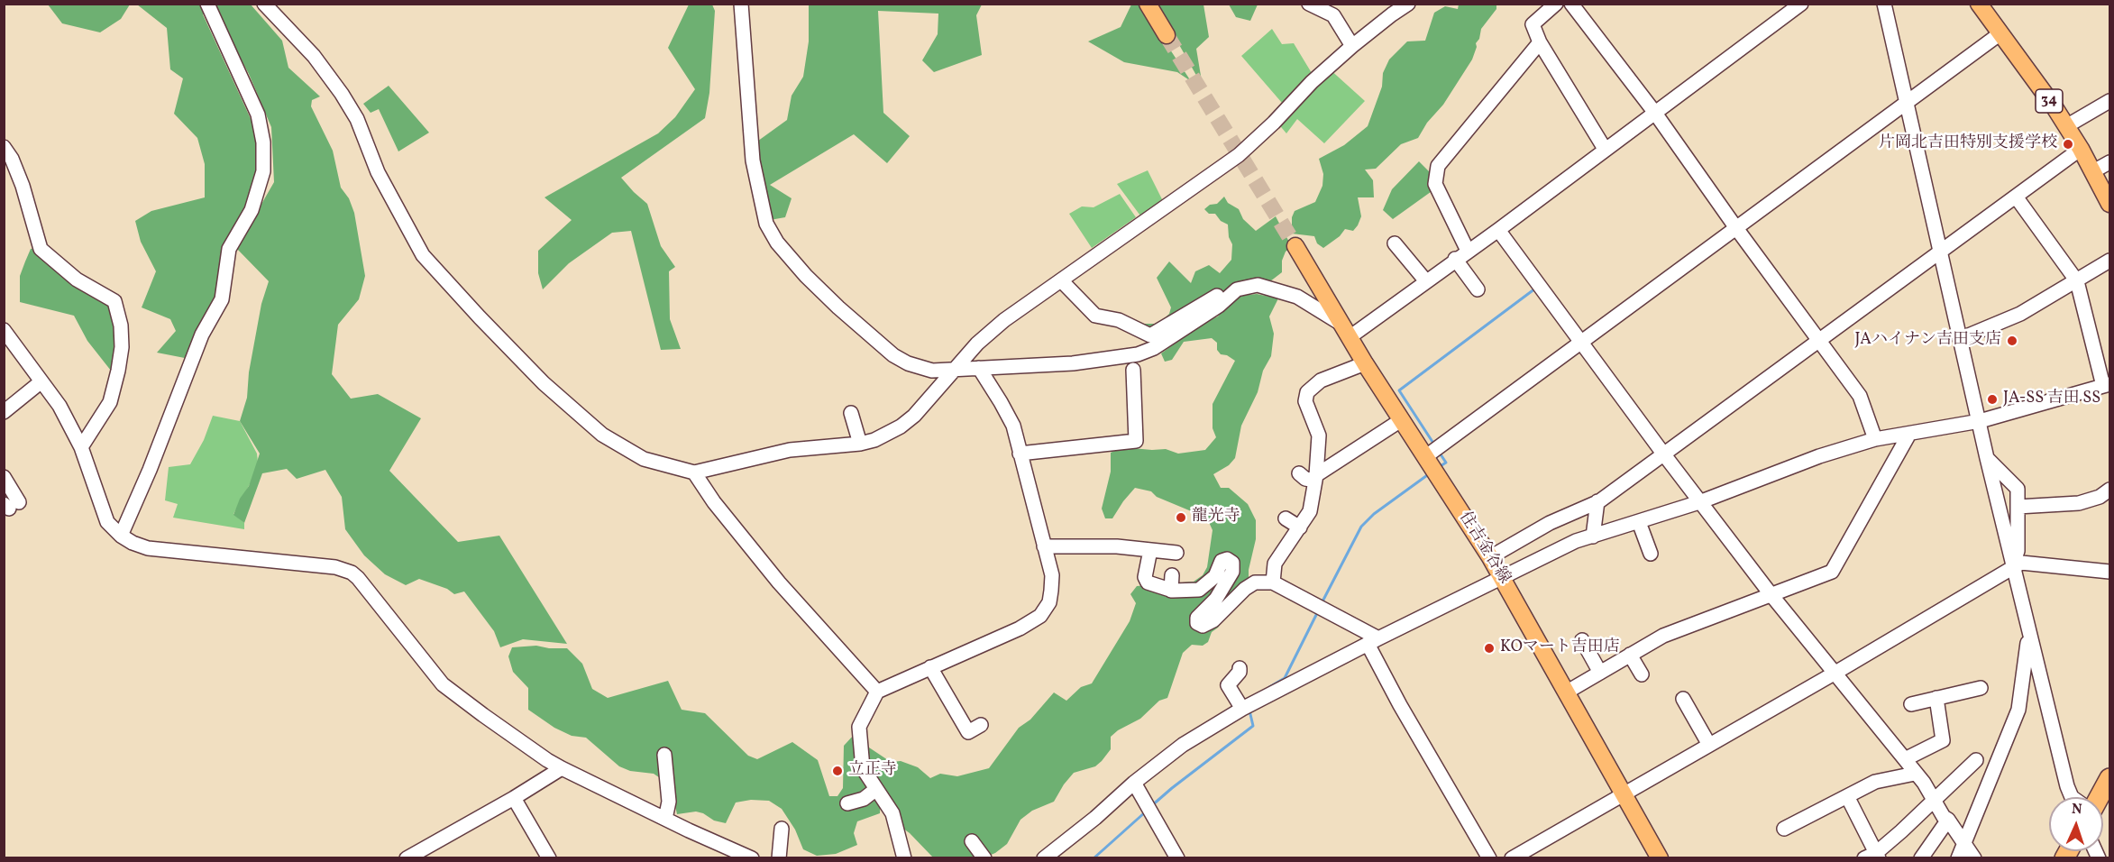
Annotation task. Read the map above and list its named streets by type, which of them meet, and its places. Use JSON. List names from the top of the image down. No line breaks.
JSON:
{"streets":{"main road":["34","住吉金谷線"]},"places":["片岡北吉田特別支援学校","JAハイナン吉田支店","JA-SS 吉田 SS","龍光寺","KOマート吉田店","立正寺"],"north":"top"}
